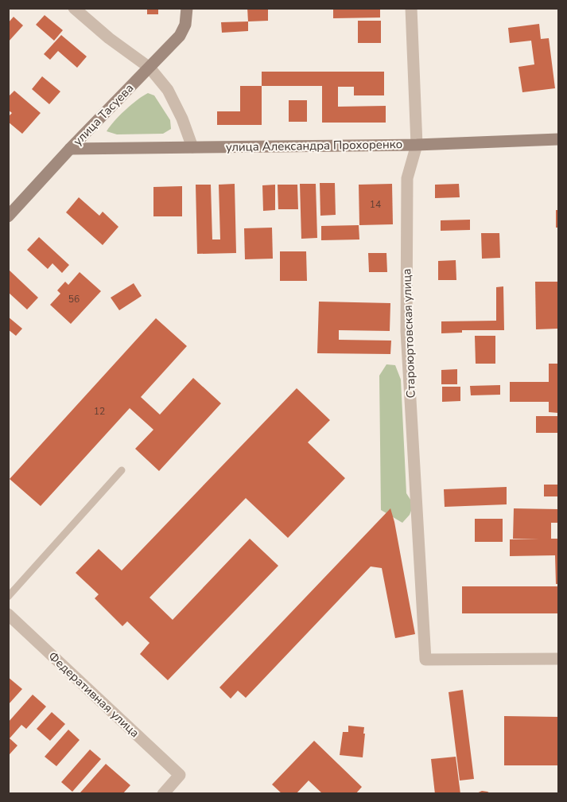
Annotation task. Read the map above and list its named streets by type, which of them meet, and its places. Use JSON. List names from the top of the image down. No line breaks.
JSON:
{"streets":{"street":["улица Тасуева","улица Александра Прохоренко","Староюртовская улица","Федеративная улица"]},"crossings":[["улица Тасуева","улица Александра Прохоренко"],["улица Александра Прохоренко","Староюртовская улица"]],"house_numbers":["14","56","12"]}
